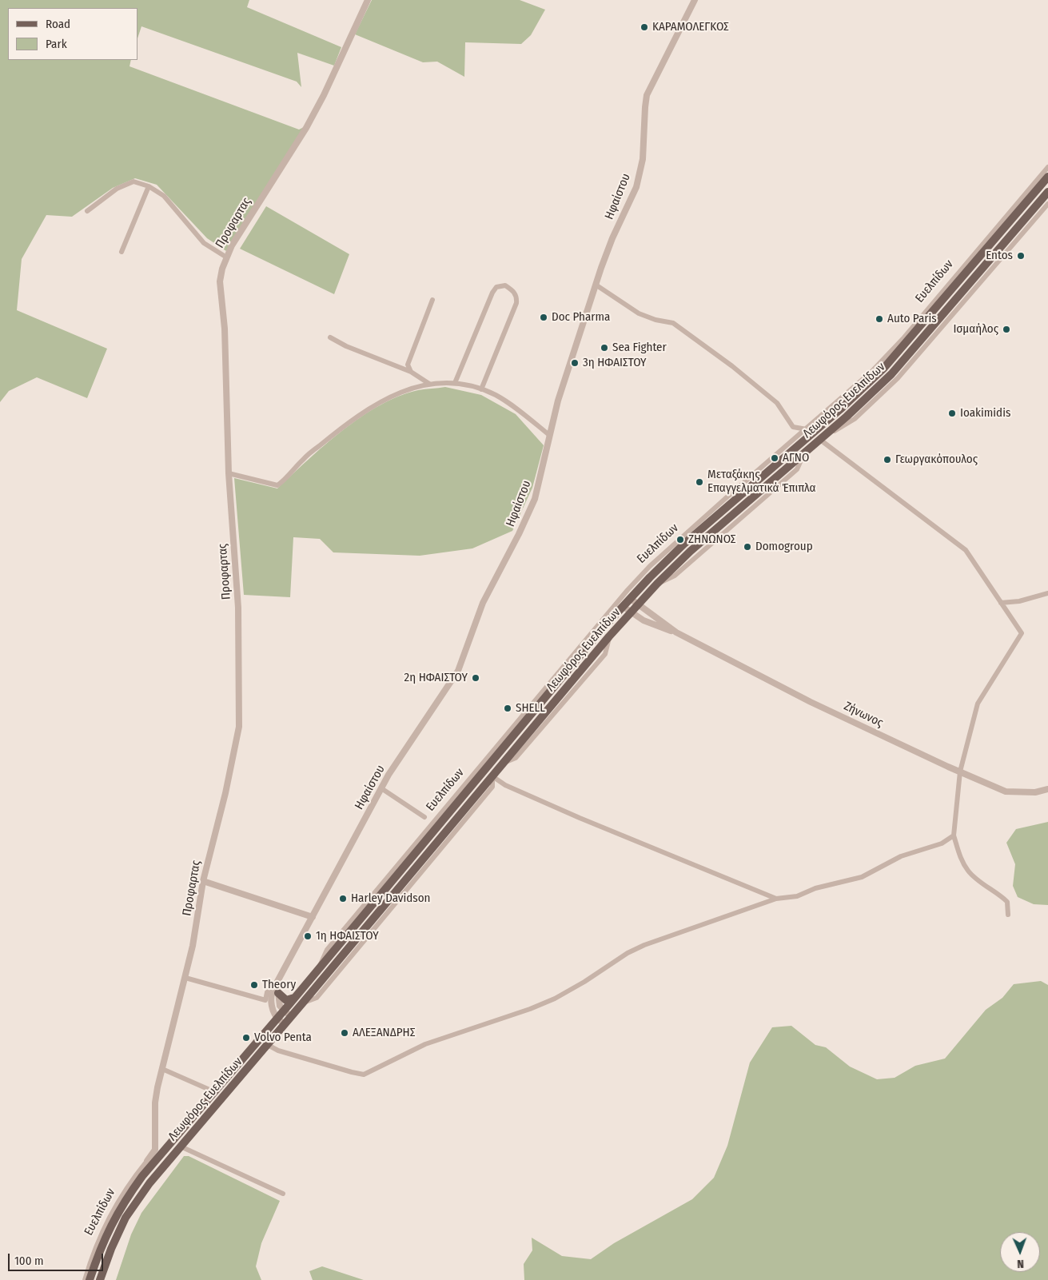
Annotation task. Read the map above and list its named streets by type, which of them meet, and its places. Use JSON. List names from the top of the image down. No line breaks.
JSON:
{"streets":{"main road":["Λεωφόρος Ευελπίδων"],"street":["Ηφαίστου","Προφαρτας","Ευελπίδων","Ζήνωνος"]},"crossings":[["Ηφαίστου","Λεωφόρος Ευελπίδων"],["Προφαρτας","Λεωφόρος Ευελπίδων"],["Ευελπίδων","Λεωφόρος Ευελπίδων"]],"places":["ΚΑΡΑΜΟΛΕΓΚΟΣ","Entos","Doc Pharma","Auto Paris","Ισμαήλος","Sea Fighter","3η ΗΦΑΙΣΤΟΥ","Ioakimidis","ΑΓΝΟ","Γεωργακόπουλος","Μεταξάκης Επαγγελματικά Έπιπλα","ΖΗΝΩΝΟΣ","Domogroup","2η ΗΦΑΙΣΤΟΥ","SHELL","Harley Davidson","1η ΗΦΑΙΣΤΟΥ","Theory","ΑΛΕΞΑΝΔΡΗΣ","Volvo Penta"],"legend":["Road","Park"],"scale_bar":"100 m","north":"bottom"}
